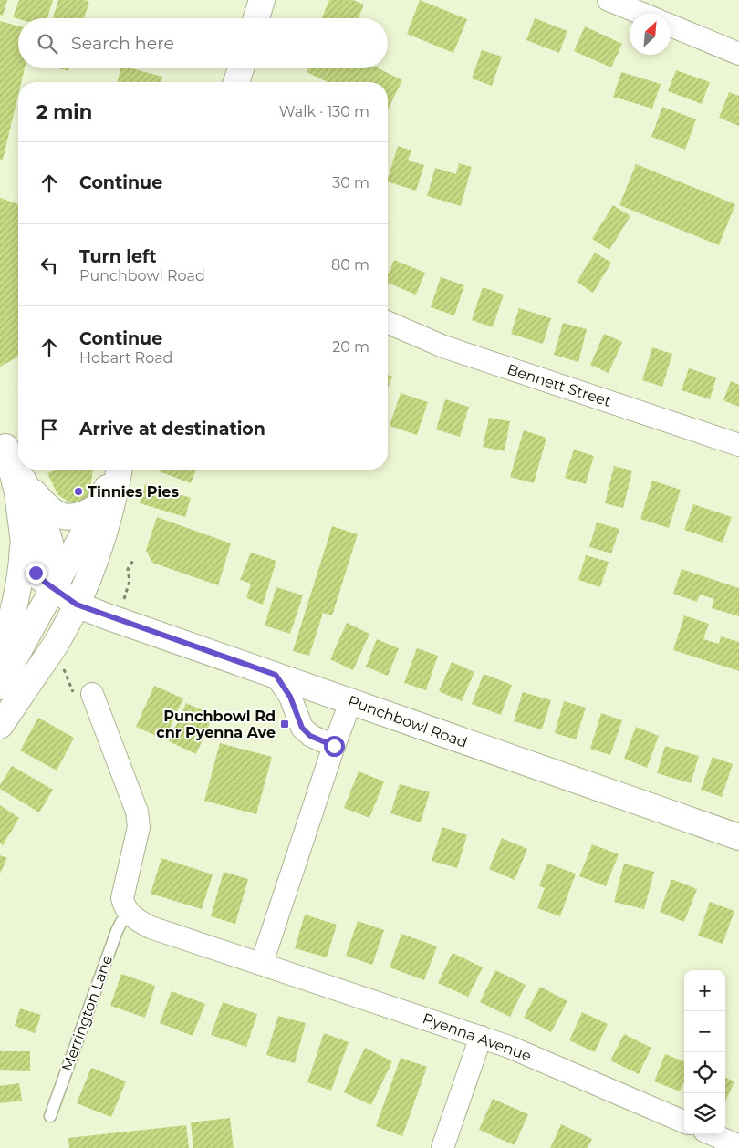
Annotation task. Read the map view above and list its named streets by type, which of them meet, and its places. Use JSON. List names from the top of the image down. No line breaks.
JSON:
{"streets":{"main road":["Punchbowl Road"],"street":["Bennett Street","Pyenna Avenue"],"lane":["Merrington Lane"]},"crossings":[["Merrington Lane","Pyenna Avenue"]],"places":{"other":["Tinnies Pies"],"transit":["Punchbowl Rd cnr Pyenna Ave"]},"north":"top right","page":{"search":"Search here","heading":["2 min","Walk · 130 m"],"list":[["Continue","30 m"],["Turn left","Punchbowl Road","80 m"],["Continue","Hobart Road","20 m"],"Arrive at destination"],"map_buttons":["+","−"]}}
